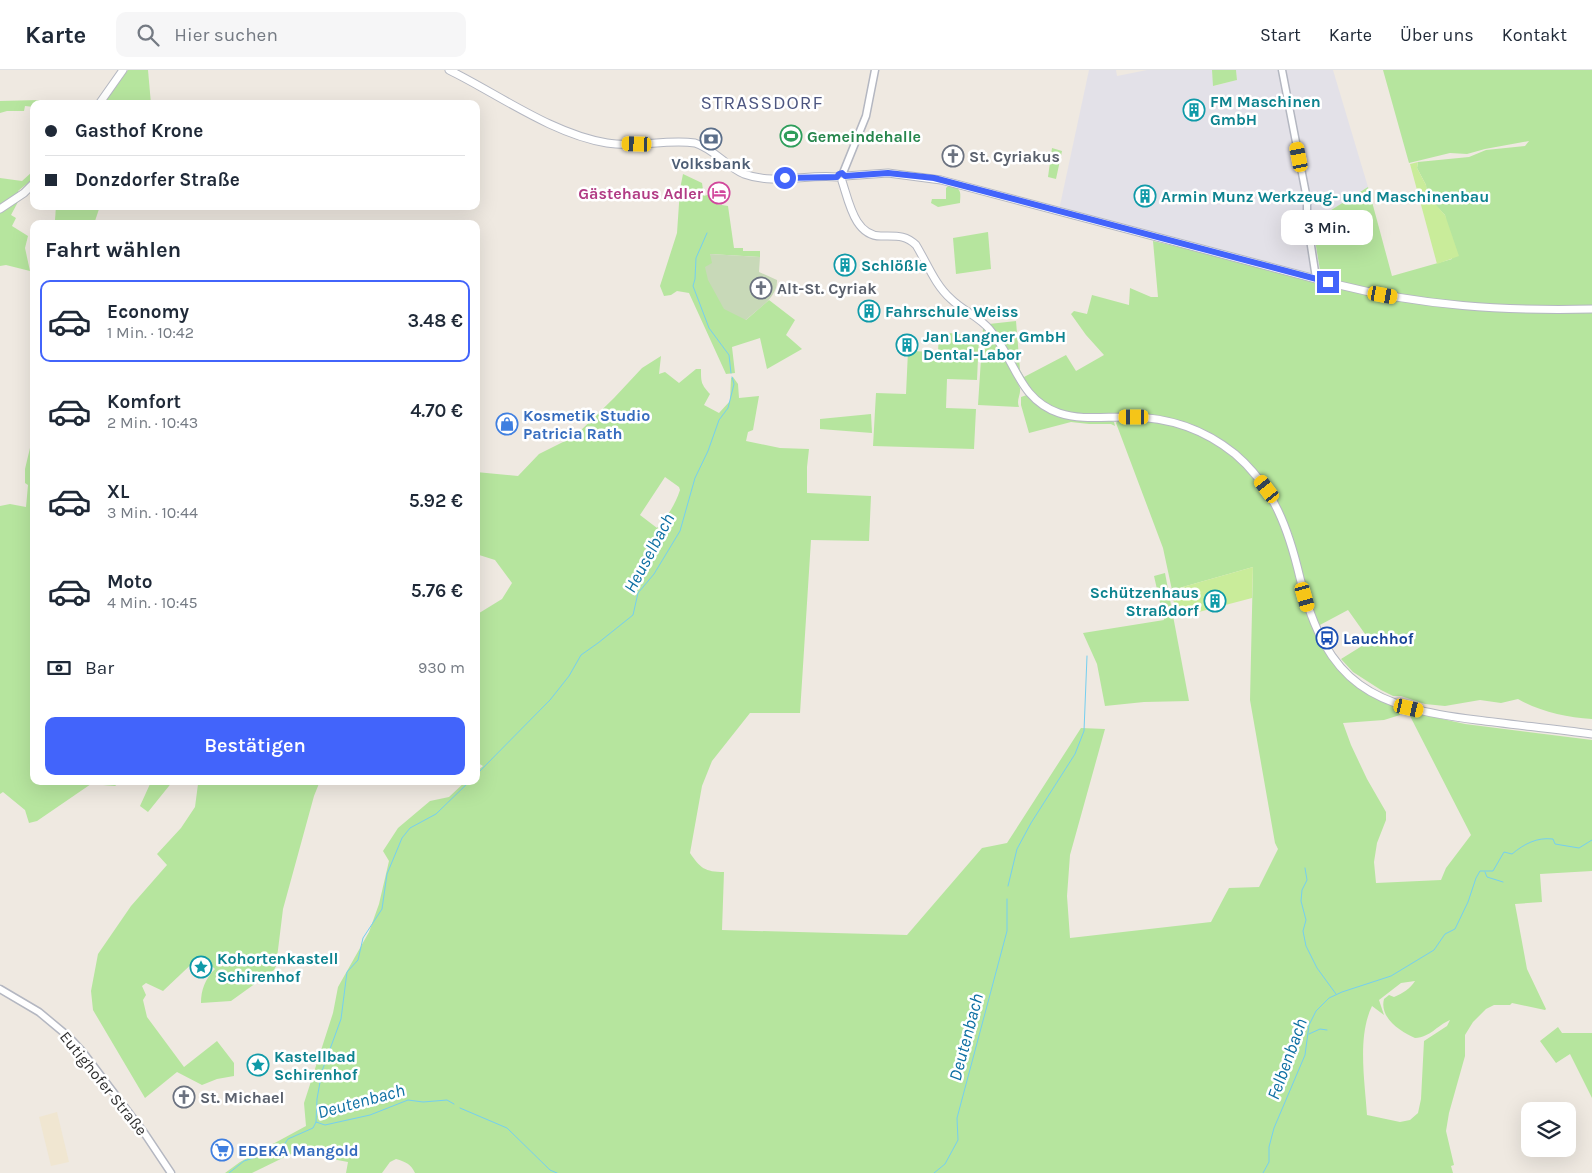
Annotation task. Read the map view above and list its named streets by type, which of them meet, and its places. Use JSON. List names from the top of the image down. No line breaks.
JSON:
{"streets":{"street":["Eutighofer Straße"]},"districts":["STRASSDORF"],"water":["Heuselbach","Deutenbach","Felbenbach"],"places":{"building":["FM Maschinen GmbH","Armin Munz Werkzeug- und Maschinenbau","Schlößle","Fahrschule Weiss","Jan Langner GmbH Dental-Labor","Schützenhaus Straßdorf"],"sports":["Gemeindehalle"],"bank":["Volksbank"],"church":["St. Cyriakus","Alt-St. Cyriak","St. Michael"],"hotel":["Gästehaus Adler"],"shop":["Kosmetik Studio Patricia Rath"],"bus stop":["Lauchhof"],"place":["Kohortenkastell Schirenhof","Kastellbad Schirenhof"],"supermarket":["EDEKA Mangold"]},"page":{"header":"Karte","search":"Hier suchen","nav":["Start","Karte","Über uns","Kontakt"],"banner":["Gasthof Krone","Donzdorfer Straße"],"bubble":"3 Min.","heading":"Fahrt wählen","list":[{"name":"Economy","note":"1 Min. · 10:42","value":"3.48 €"},{"name":"Komfort","note":"2 Min. · 10:43","value":"4.70 €"},{"name":"XL","note":"3 Min. · 10:44","value":"5.92 €"},{"name":"Moto","note":"4 Min. · 10:45","value":"5.76 €"}],"pay":["Bar","930 m"],"buttons":"Bestätigen"}}
